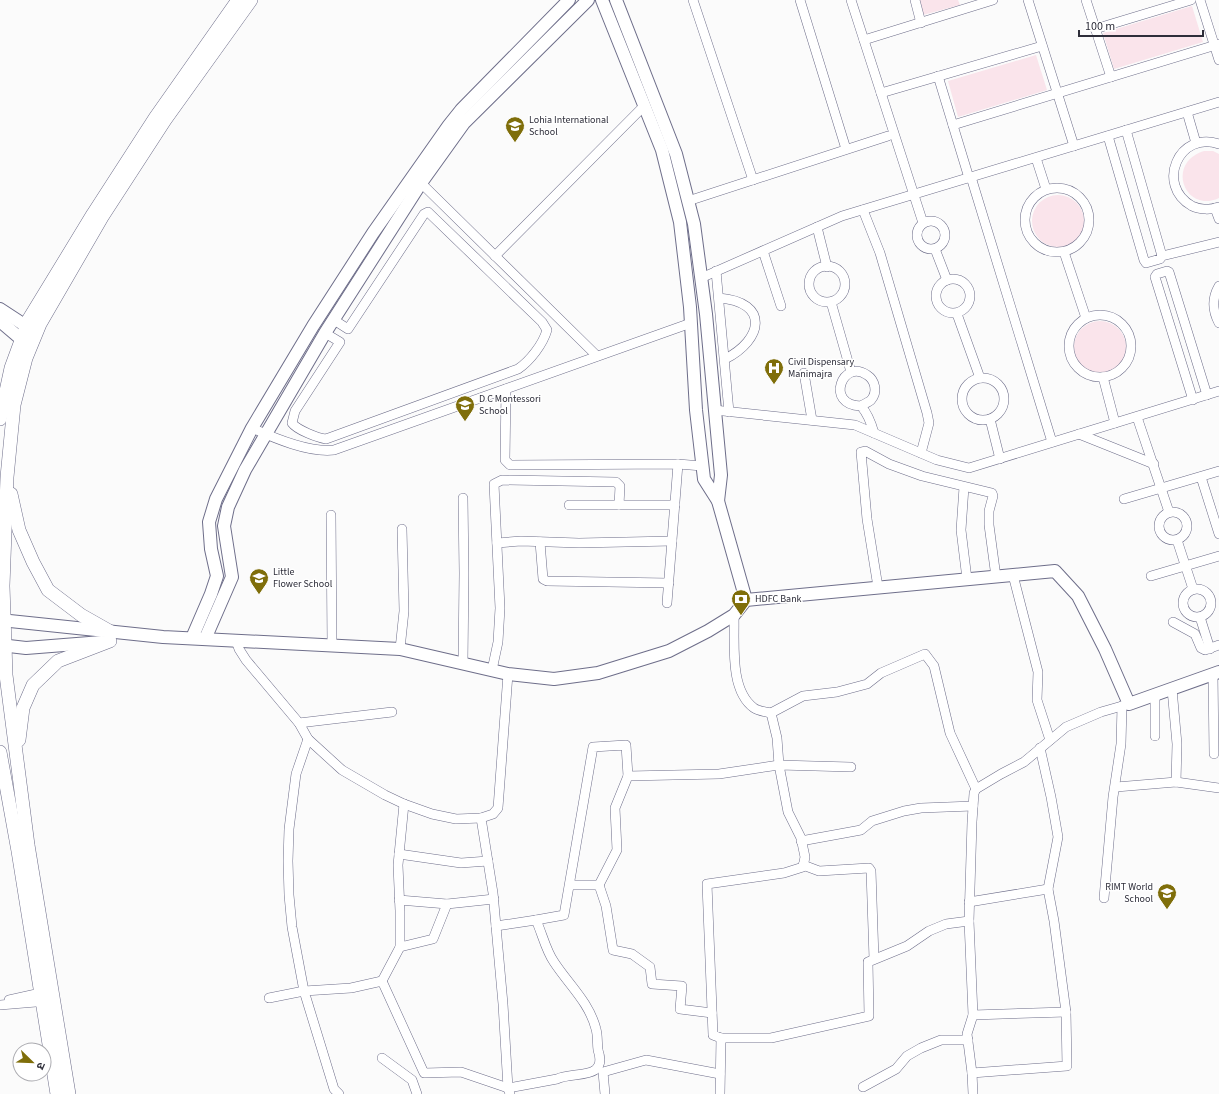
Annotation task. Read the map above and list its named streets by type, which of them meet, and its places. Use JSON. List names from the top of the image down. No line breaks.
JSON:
{"places":{"school or university":["Lohia International School","D C Montessori School","Little Flower School","RIMT World School"],"hospital":["Civil Dispensary Manimajra"],"bank":["HDFC Bank"]},"scale_bar":"100 m","north":"bottom right"}
